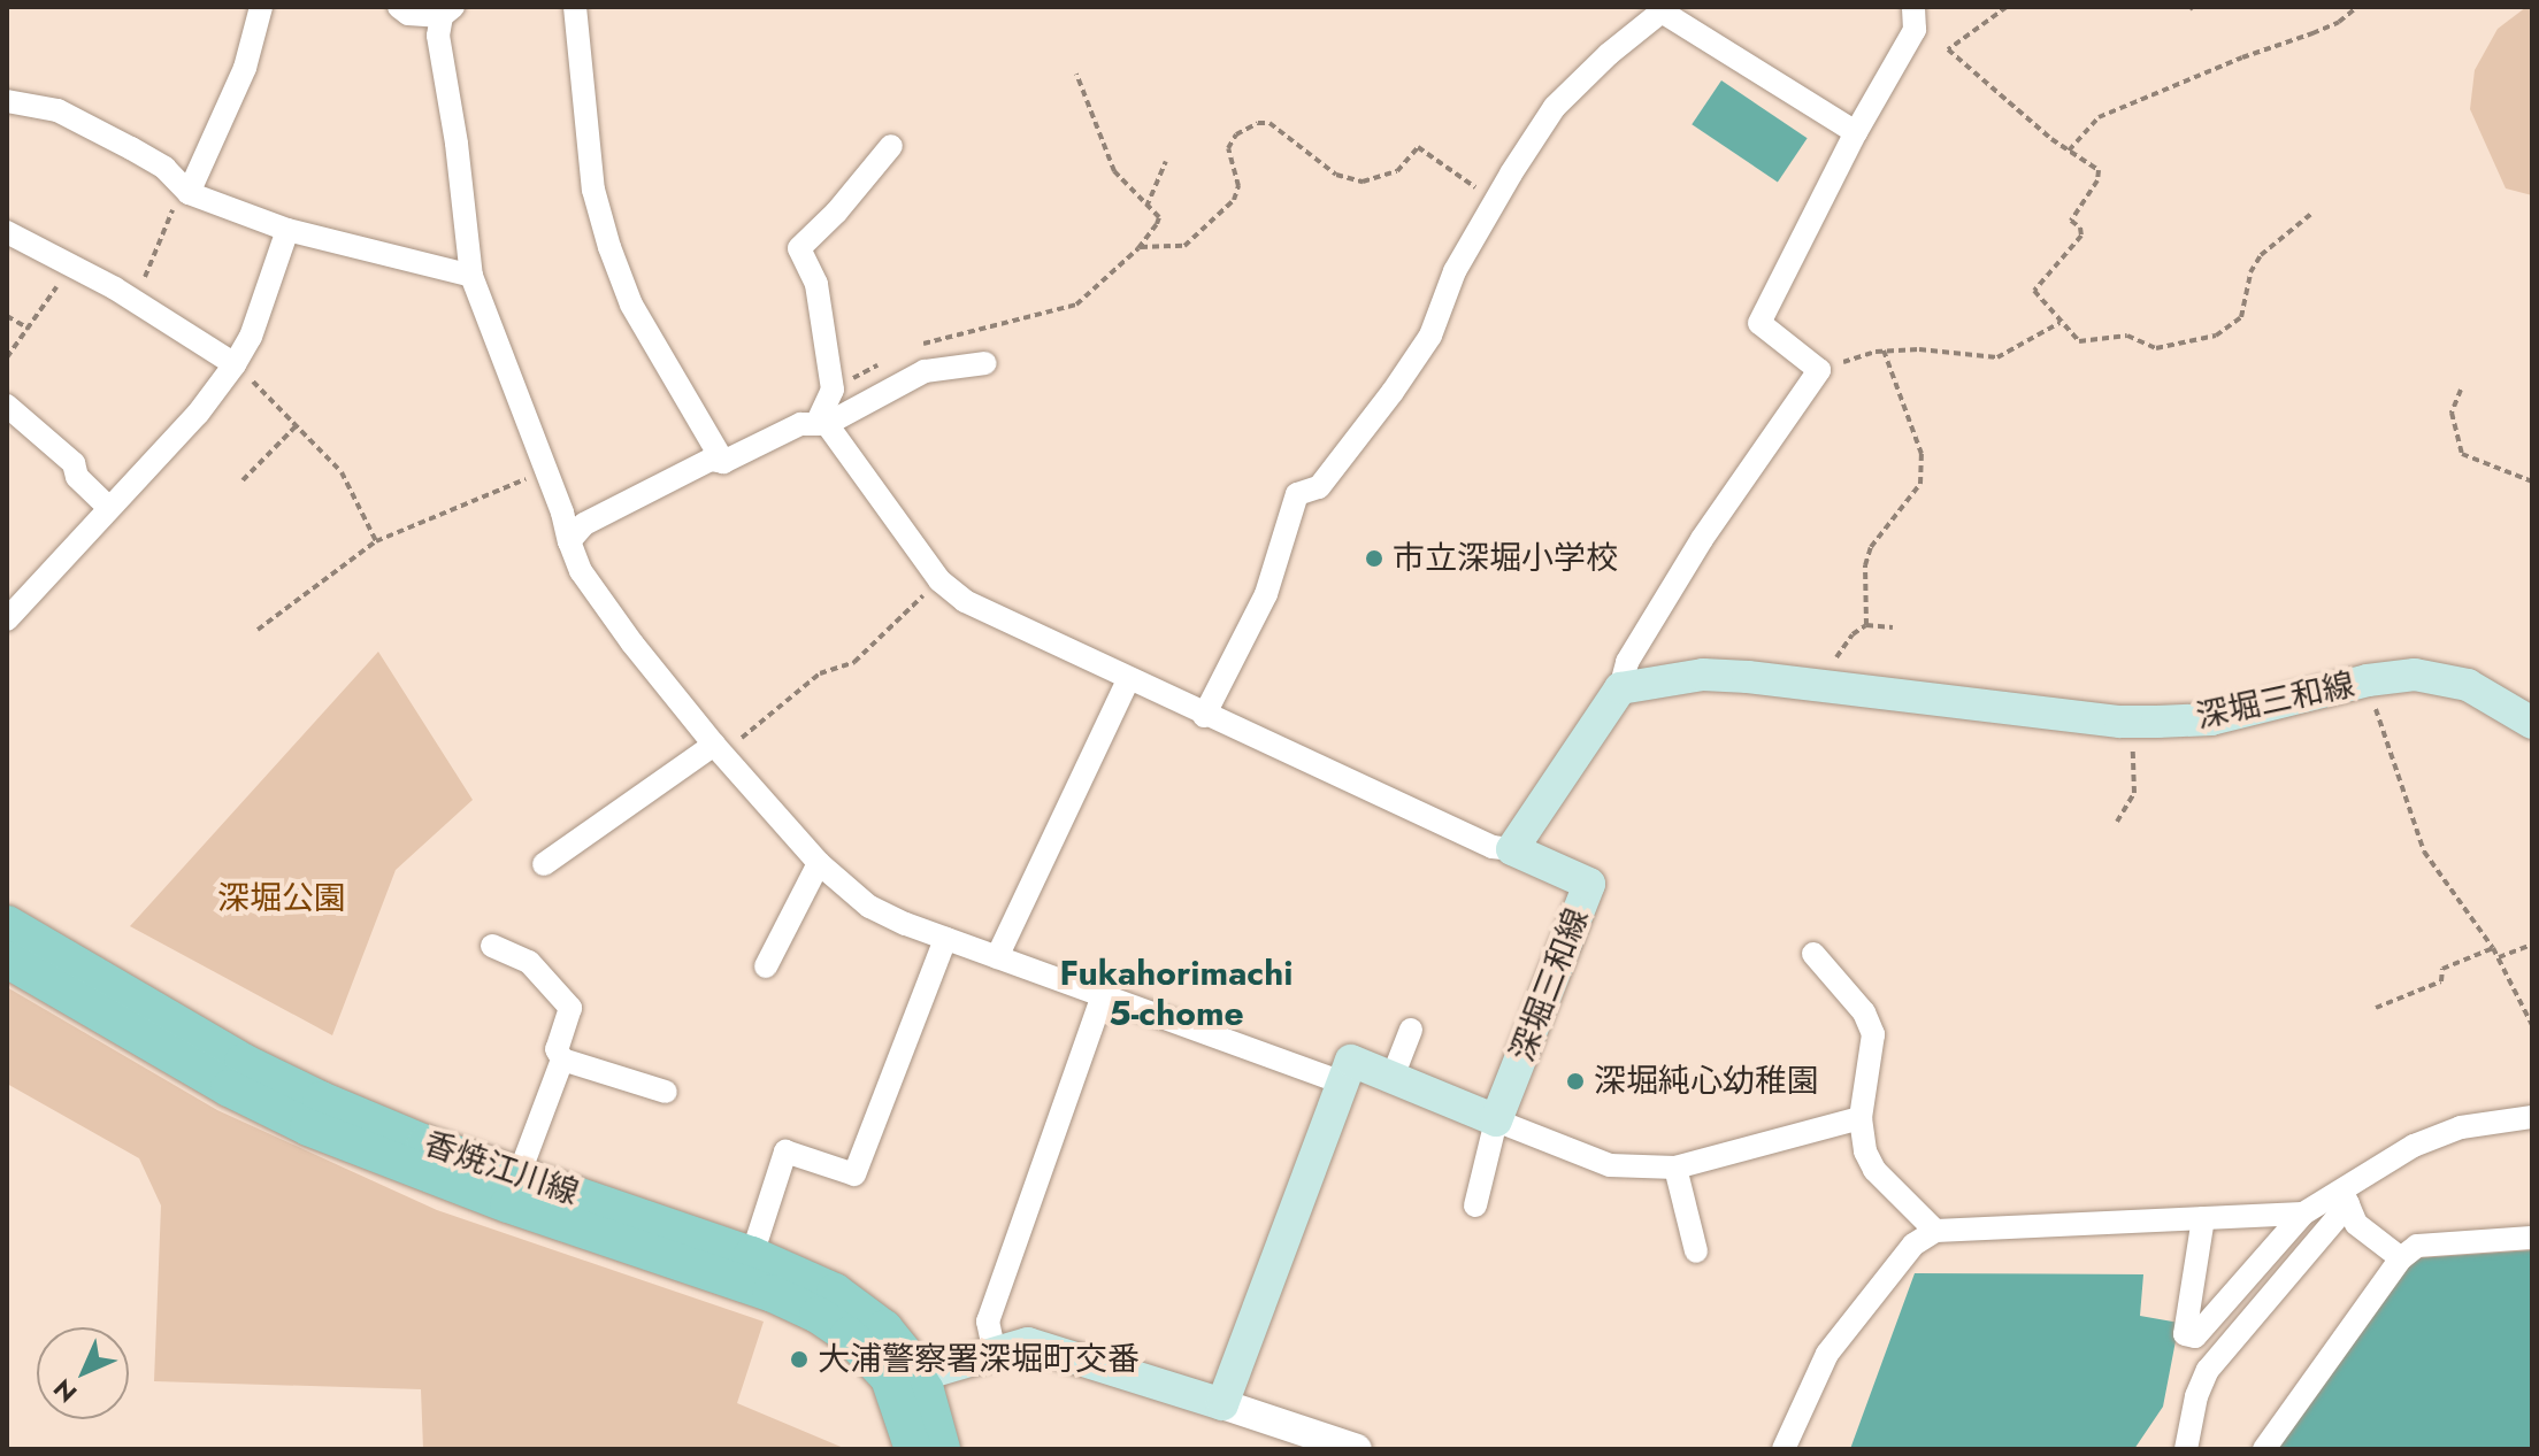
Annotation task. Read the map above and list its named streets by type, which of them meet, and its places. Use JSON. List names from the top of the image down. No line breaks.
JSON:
{"streets":{"main road":["深堀三和線","香焼江川線"]},"districts":["Fukahorimachi 5-chome"],"parks":["深堀公園"],"places":["市立深堀小学校","深堀純心幼稚園","大浦警察署深堀町交番"],"north":"bottom left"}
